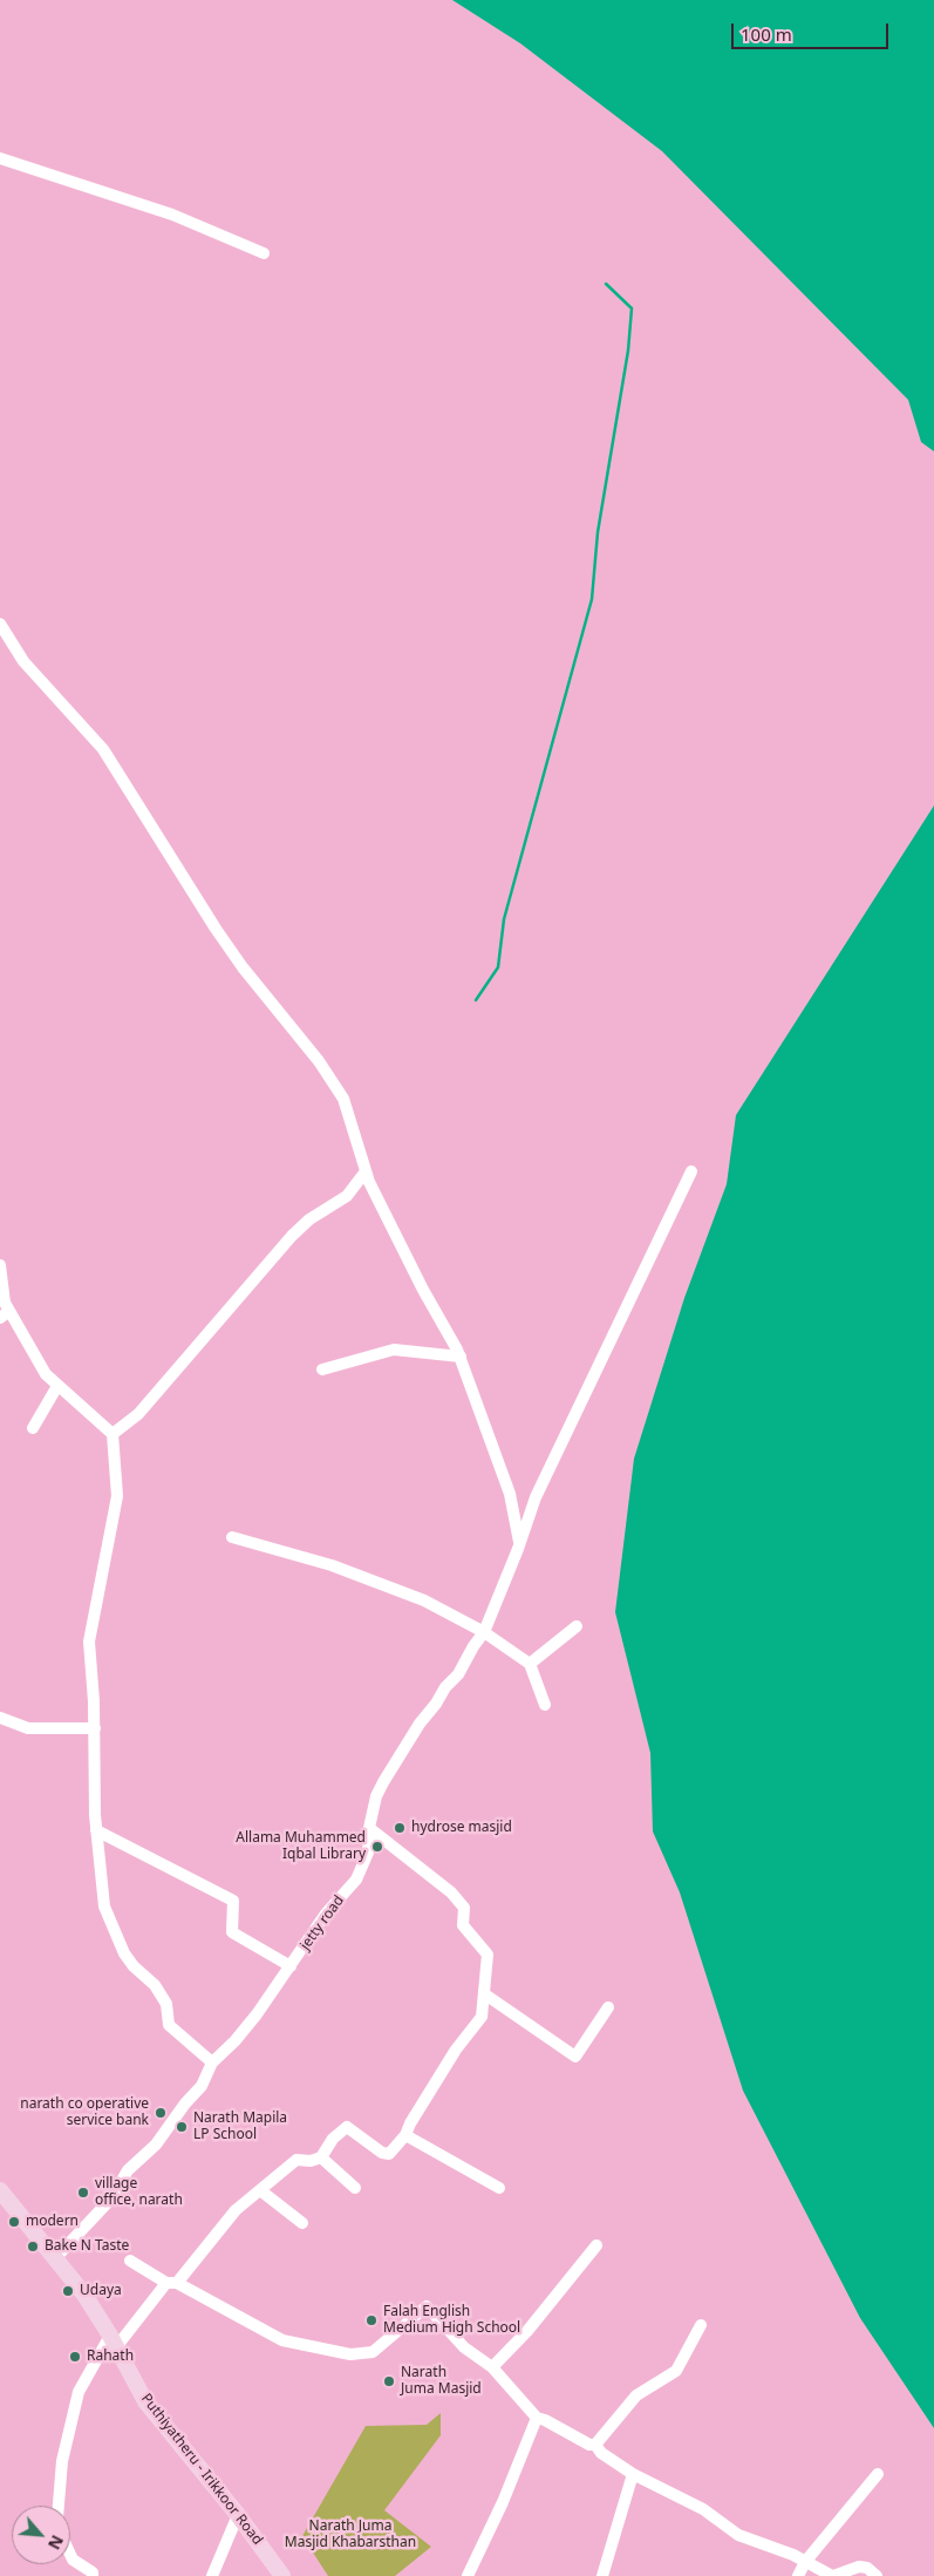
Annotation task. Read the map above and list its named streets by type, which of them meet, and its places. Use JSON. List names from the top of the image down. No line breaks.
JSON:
{"streets":{"main road":["Puthiyatheru - Irikkoor Road"],"street":["jetty road"]},"crossings":[["jetty road","Puthiyatheru - Irikkoor Road"]],"parks":["Narath Juma Masjid Khabarsthan"],"places":["hydrose masjid","Allama Muhammed Iqbal Library","narath co operative service bank","Narath Mapila LP School","village office, narath","modern","Bake N Taste","Udaya","Falah English Medium High School","Rahath","Narath Juma Masjid"],"scale_bar":"100 m","north":"bottom right"}
